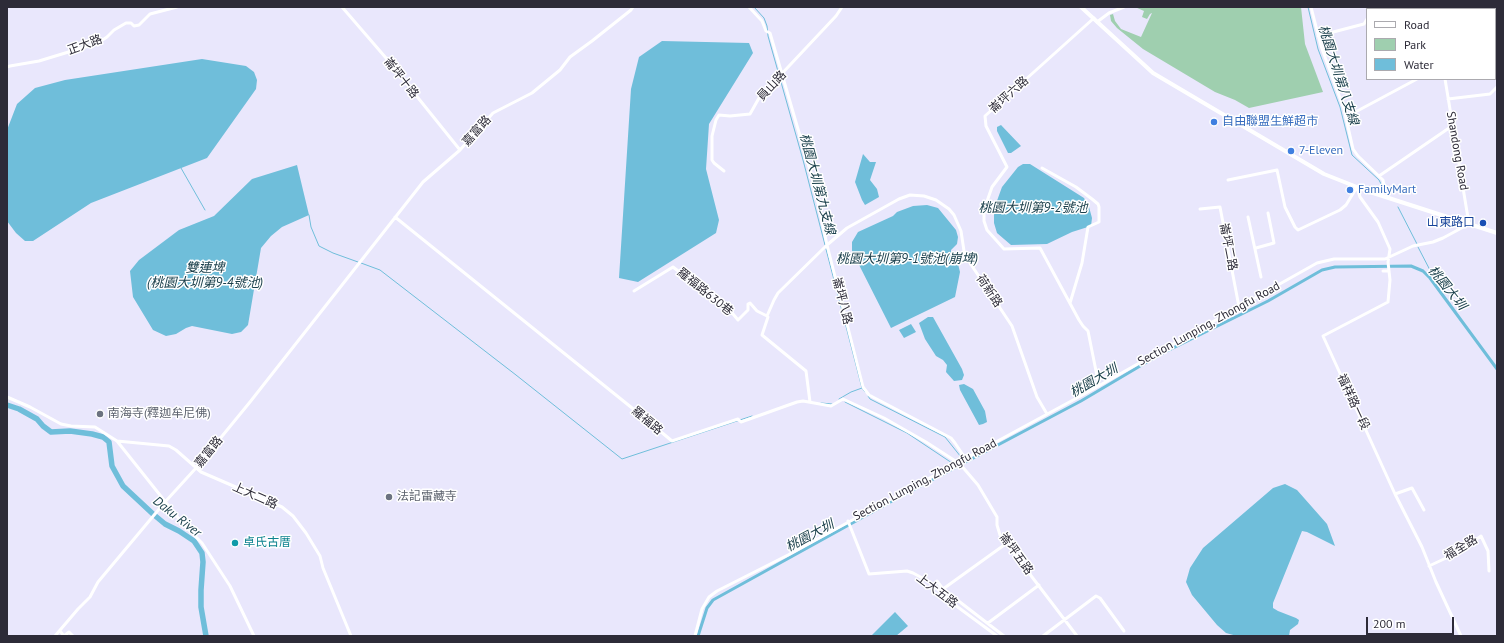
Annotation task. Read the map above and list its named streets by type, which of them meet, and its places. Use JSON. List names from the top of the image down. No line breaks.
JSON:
{"streets":{"street":["正大路","崙坪十路","員山路","崙坪六路","嘉富路","Shandong Road","崙坪二路","荷新路","羅福路630巷","崙坪八路","Section Lunping, Zhongfu Road","福祥路一段","羅福路","上大二路","福全路","崙坪五路","上大五路"]},"crossings":[["崙坪十路","嘉富路"],["員山路","崙坪八路"],["崙坪六路","Section Lunping, Zhongfu Road"],["嘉富路","羅福路"],["嘉富路","上大二路"],["崙坪二路","Section Lunping, Zhongfu Road"],["荷新路","羅福路630巷"],["荷新路","崙坪八路"],["荷新路","Section Lunping, Zhongfu Road"],["荷新路","羅福路"],["崙坪八路","Section Lunping, Zhongfu Road"],["Section Lunping, Zhongfu Road","羅福路"],["Section Lunping, Zhongfu Road","崙坪五路"],["Section Lunping, Zhongfu Road","上大五路"],["福祥路一段","福全路"],["羅福路","崙坪五路"]],"water":["桃園大圳第八支線","桃園大圳第九支線","桃園大圳第9-2號池","桃園大圳第9-1號池(崩埤)","雙連埤 (桃園大圳第9-4號池)","桃園大圳","Daku River"],"places":["自由聯盟生鮮超市","7-Eleven","FamilyMart","山東路口","南海寺(釋迦牟尼佛)","法記雷藏寺","卓氏古厝"],"legend":["Road","Park","Water"],"scale_bar":"200 m"}
